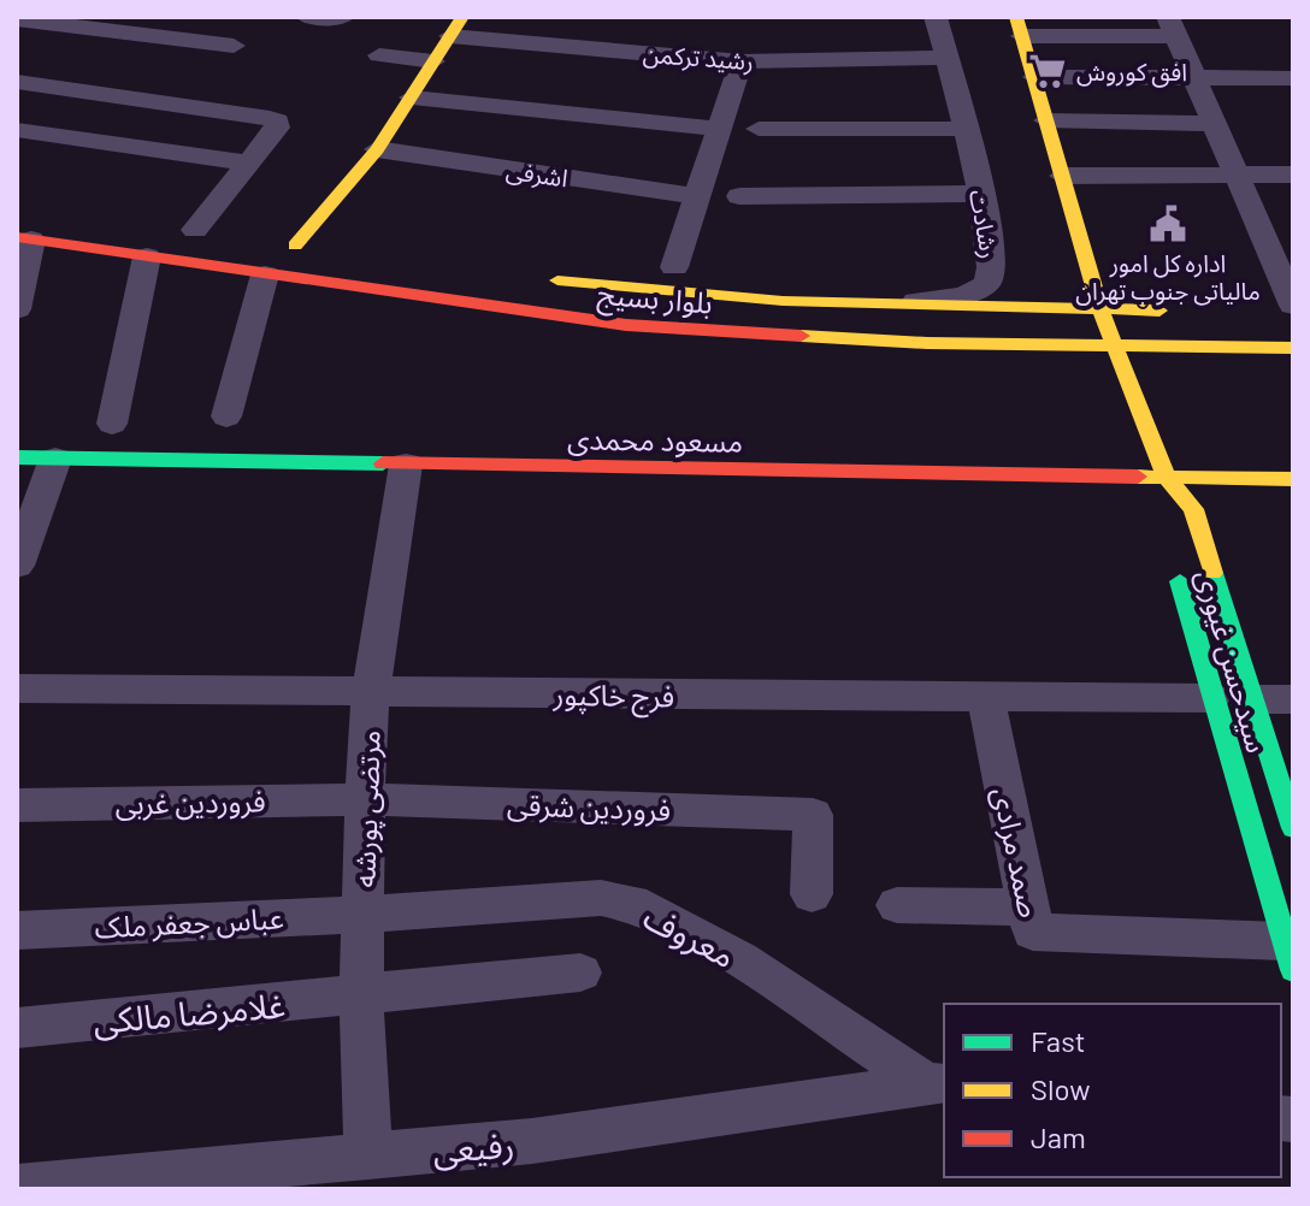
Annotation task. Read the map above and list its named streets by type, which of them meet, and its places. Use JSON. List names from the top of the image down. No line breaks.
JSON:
{"streets":{"main road":["بلوار بسیج","مسعود محمدی","سیدحسن غیوری"],"street":["رشید ترکمن","اشرفی","رشادت","فرج خاکپور","فروردین غربی","فروردین شرقی","مرتضی پورشه","صمد مرادی","عباس جعفر ملک","معروف","غلامرضا مالکی","رفیعی"]},"crossings":[["رشید ترکمن","رشادت"],["رشادت","بلوار بسیج"],["بلوار بسیج","سیدحسن غیوری"],["مسعود محمدی","سیدحسن غیوری"],["مسعود محمدی","مرتضی پورشه"],["سیدحسن غیوری","فرج خاکپور"],["سیدحسن غیوری","صمد مرادی"],["فرج خاکپور","مرتضی پورشه"],["فرج خاکپور","صمد مرادی"],["فروردین غربی","فروردین شرقی"],["فروردین غربی","مرتضی پورشه"],["فروردین شرقی","مرتضی پورشه"],["مرتضی پورشه","عباس جعفر ملک"],["مرتضی پورشه","معروف"],["مرتضی پورشه","غلامرضا مالکی"],["مرتضی پورشه","رفیعی"],["عباس جعفر ملک","معروف"],["معروف","رفیعی"]],"places":{"supermarket":["افق کوروش"],"public building":["اداره کل امور مالیاتی جنوب تهران"]},"legend":["Fast","Slow","Jam"]}
